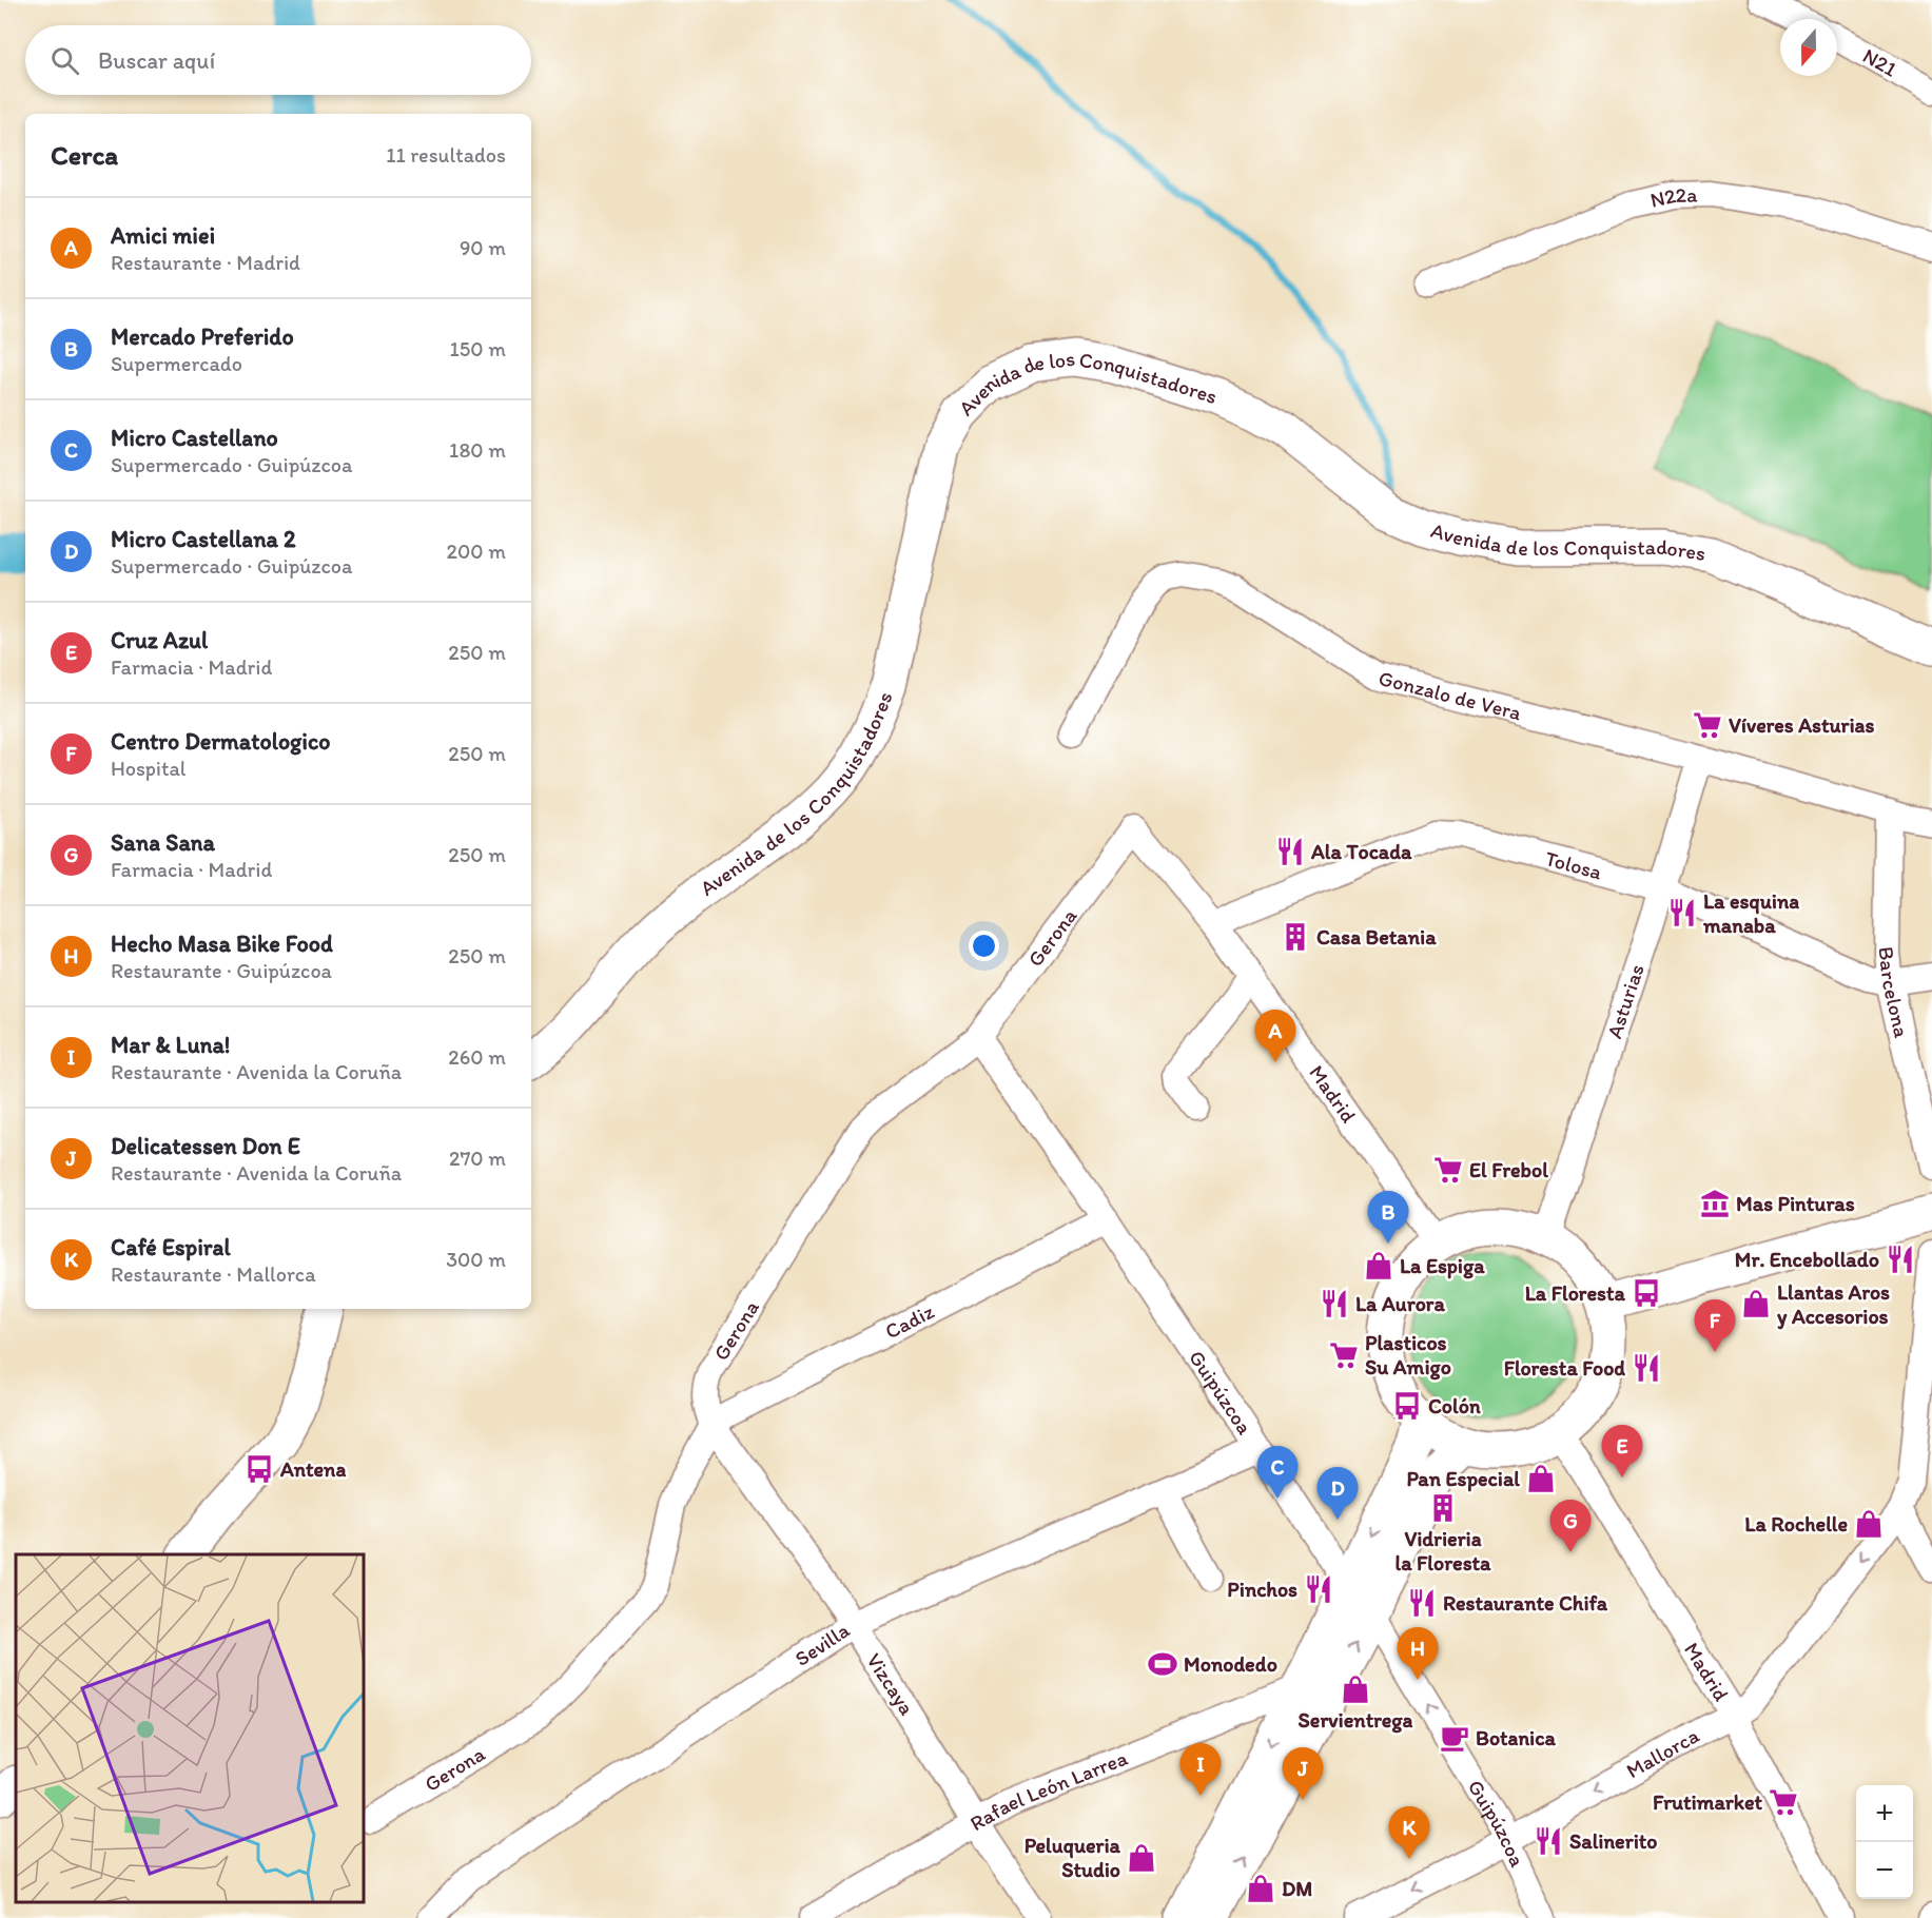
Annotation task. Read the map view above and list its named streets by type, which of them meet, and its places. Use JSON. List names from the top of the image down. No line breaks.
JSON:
{"streets":{"street":["N21","N22a","Avenida de los Conquistadores","Gonzalo de Vera","Tolosa","Gerona","Barcelona","Asturias","Madrid","Cadiz","Guipúzcoa","Sevilla","Vizcaya","Mallorca","Rafael León Larrea"]},"crossings":[["Gonzalo de Vera","Barcelona"],["Gonzalo de Vera","Asturias"],["Tolosa","Barcelona"],["Tolosa","Asturias"],["Tolosa","Madrid"],["Gerona","Madrid"],["Gerona","Cadiz"],["Gerona","Guipúzcoa"],["Gerona","Vizcaya"],["Asturias","Madrid"],["Madrid","Mallorca"],["Cadiz","Guipúzcoa"],["Cadiz","Vizcaya"],["Guipúzcoa","Sevilla"],["Guipúzcoa","Mallorca"],["Sevilla","Vizcaya"],["Vizcaya","Rafael León Larrea"]],"one_way":["Mallorca"],"places":{"supermarket":["Víveres Asturias","El Frebol","Plasticos Su Amigo","Frutimarket"],"restaurant":["Ala Tocada","La esquina manaba","Mr. Encebollado","La Aurora","Floresta Food","Pinchos","Restaurante Chifa","Salinerito"],"building":["Casa Betania","Vidrieria la Floresta"],"museum":["Mas Pinturas"],"shop":["La Espiga","Llantas Aros y Accesorios","Pan Especial","La Rochelle","Servientrega","Peluqueria Studio","DM"],"bus stop":["La Floresta","Colón","Antena"],"sports":["Monodedo"],"cafe":["Botanica"]},"north":"bottom","page":{"search":"Buscar aquí","heading":["Cerca","11 resultados"],"list":[{"mark":"A","name":"Amici miei","note":"Restaurante · Madrid","value":"90 m"},{"mark":"B","name":"Mercado Preferido","note":"Supermercado","value":"150 m"},{"mark":"C","name":"Micro Castellano","note":"Supermercado · Guipúzcoa","value":"180 m"},{"mark":"D","name":"Micro Castellana 2","note":"Supermercado · Guipúzcoa","value":"200 m"},{"mark":"E","name":"Cruz Azul","note":"Farmacia · Madrid","value":"250 m"},{"mark":"F","name":"Centro Dermatologico","note":"Hospital","value":"250 m"},{"mark":"G","name":"Sana Sana","note":"Farmacia · Madrid","value":"250 m"},{"mark":"H","name":"Hecho Masa Bike Food","note":"Restaurante · Guipúzcoa","value":"250 m"},{"mark":"I","name":"Mar & Luna!","note":"Restaurante · Avenida la Coruña","value":"260 m"},{"mark":"J","name":"Delicatessen Don E","note":"Restaurante · Avenida la Coruña","value":"270 m"},{"mark":"K","name":"Café Espiral","note":"Restaurante · Mallorca","value":"300 m"}],"pins":["A","B","F","E","C","D","G","H","I","J","K"],"map_buttons":["+","−"]}}
